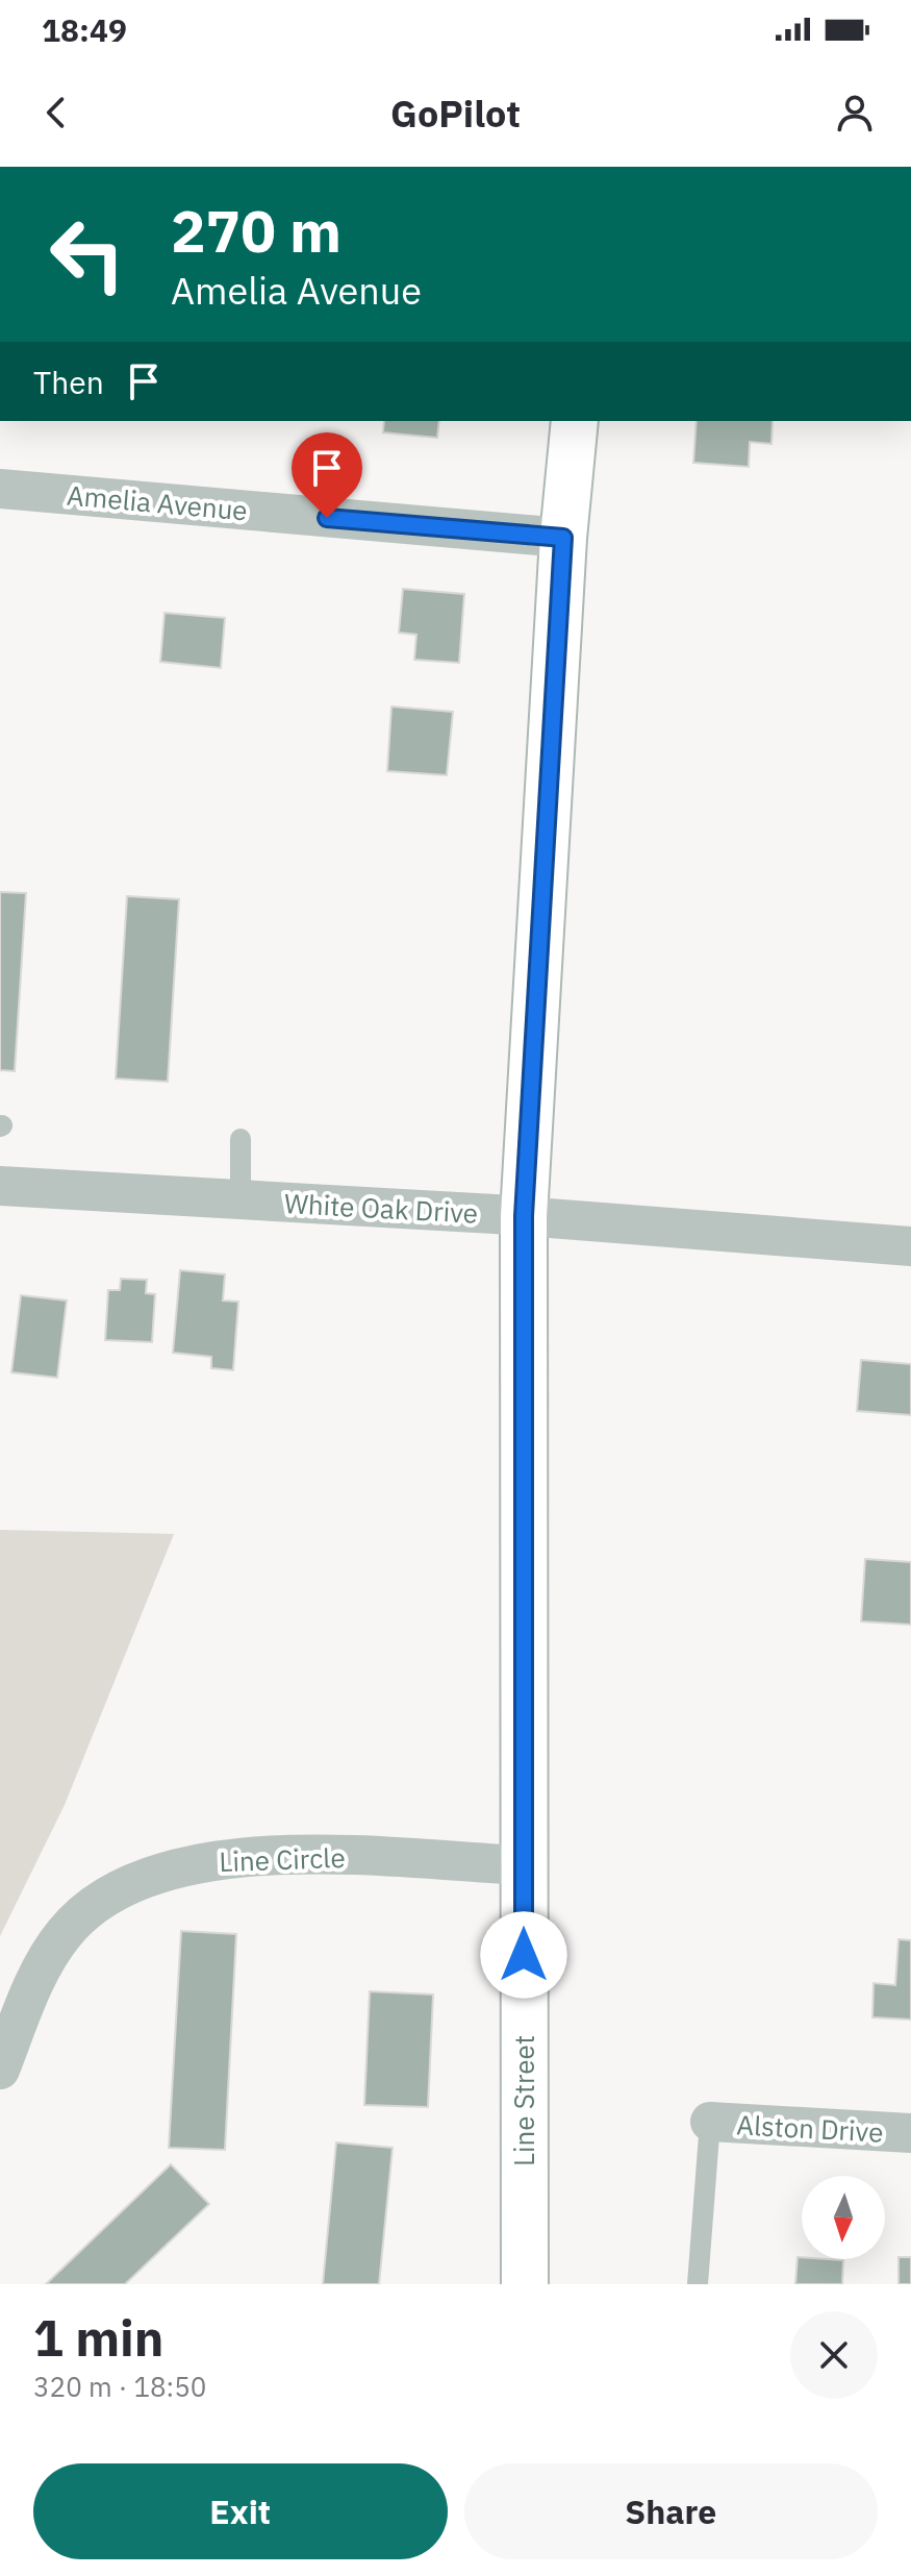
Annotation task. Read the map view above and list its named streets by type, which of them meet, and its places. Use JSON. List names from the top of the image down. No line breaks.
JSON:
{"streets":{"street":["Amelia Avenue","White Oak Drive","Line Circle","Line Street","Alston Drive"]},"crossings":[["Amelia Avenue","Line Street"],["White Oak Drive","Line Street"],["Line Circle","Line Street"]],"north":"bottom","page":{"status":"18:49","header":"GoPilot","turn":["270 m","Amelia Avenue"],"then":"Then","heading":["1 min","320 m · 18:50"],"buttons":["Exit","Share"]}}
